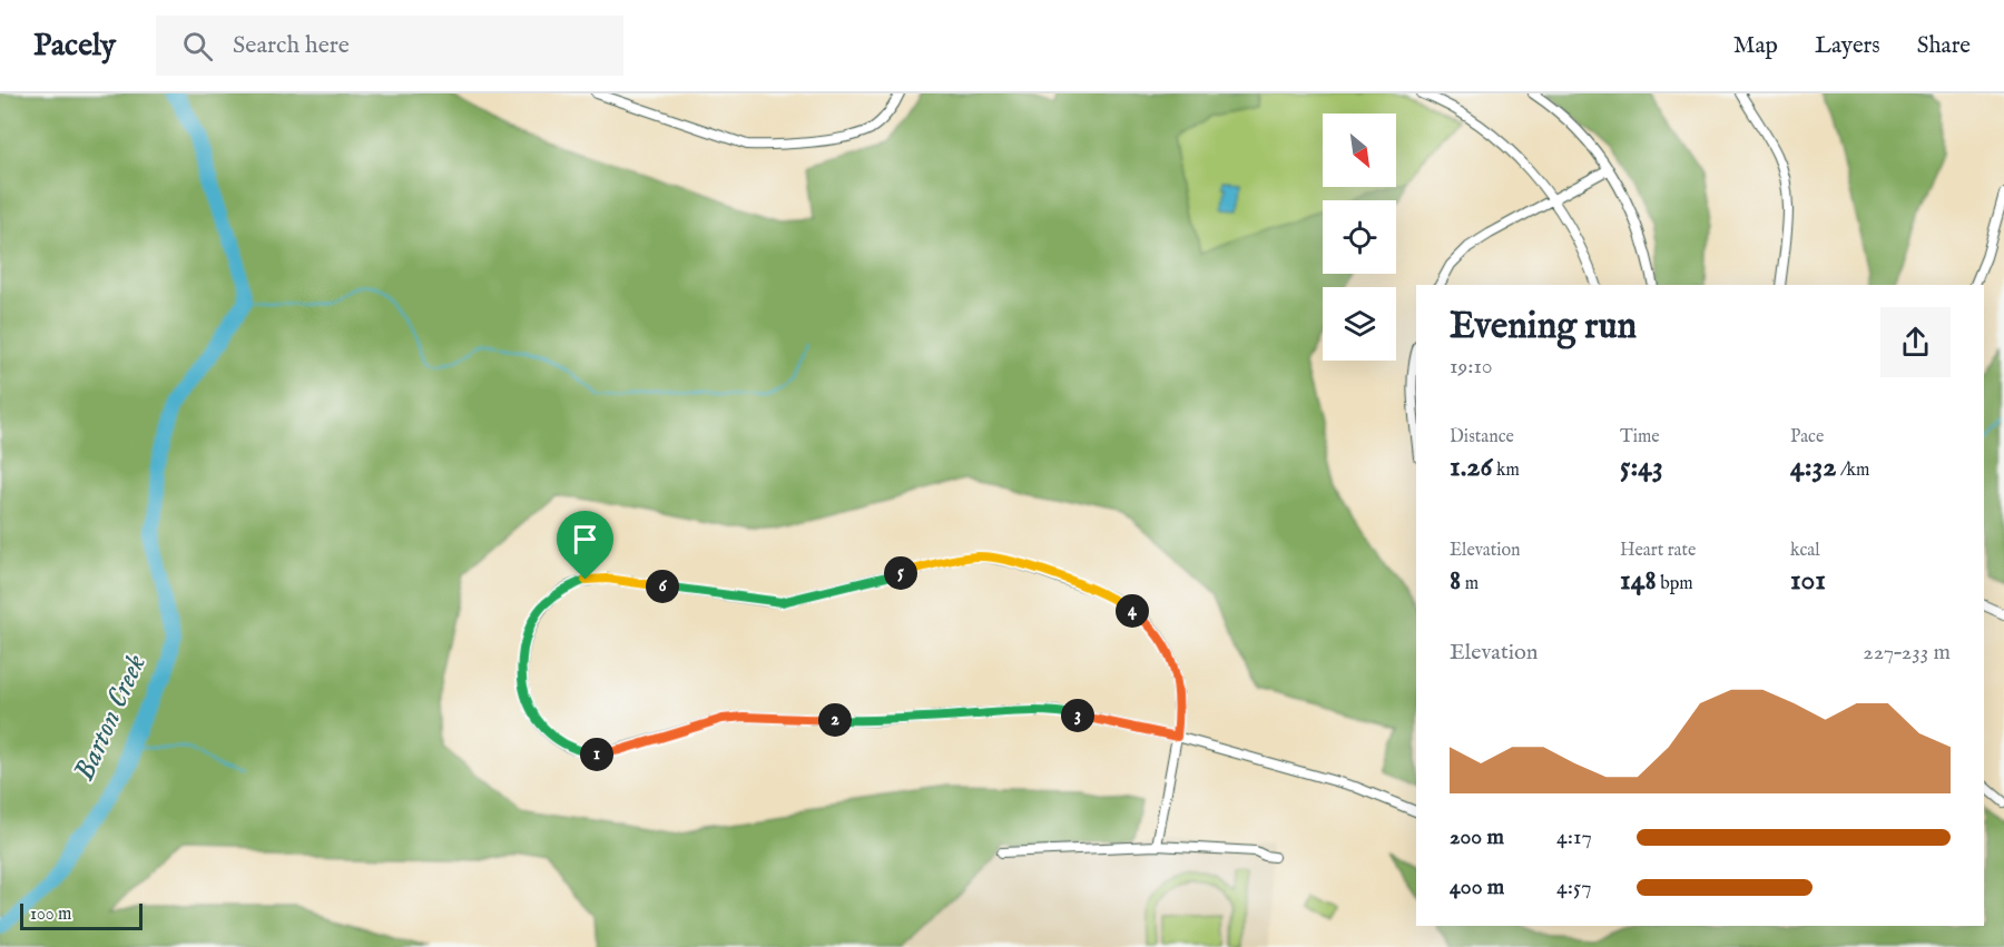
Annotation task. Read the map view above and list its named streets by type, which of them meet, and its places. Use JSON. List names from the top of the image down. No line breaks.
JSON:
{"water":["Barton Creek"],"scale_bar":"100 m","north":"bottom right","page":{"header":"Pacely","search":"Search here","nav":["Map","Layers","Share"],"heading":["Evening run","19:10"],"stats":[["Distance","1.26 km"],["Time","5:43"],["Pace","4:32 /km"],["Elevation","8 m"],["Heart rate","148 bpm"],["kcal","101"]],"pins":["5","6","4","3","2","1"],"chart":["Elevation","227–233 m"],"list":[{"name":"200 m","note":"4:17"},{"name":"400 m","note":"4:57"}],"scale":"100 m"}}
